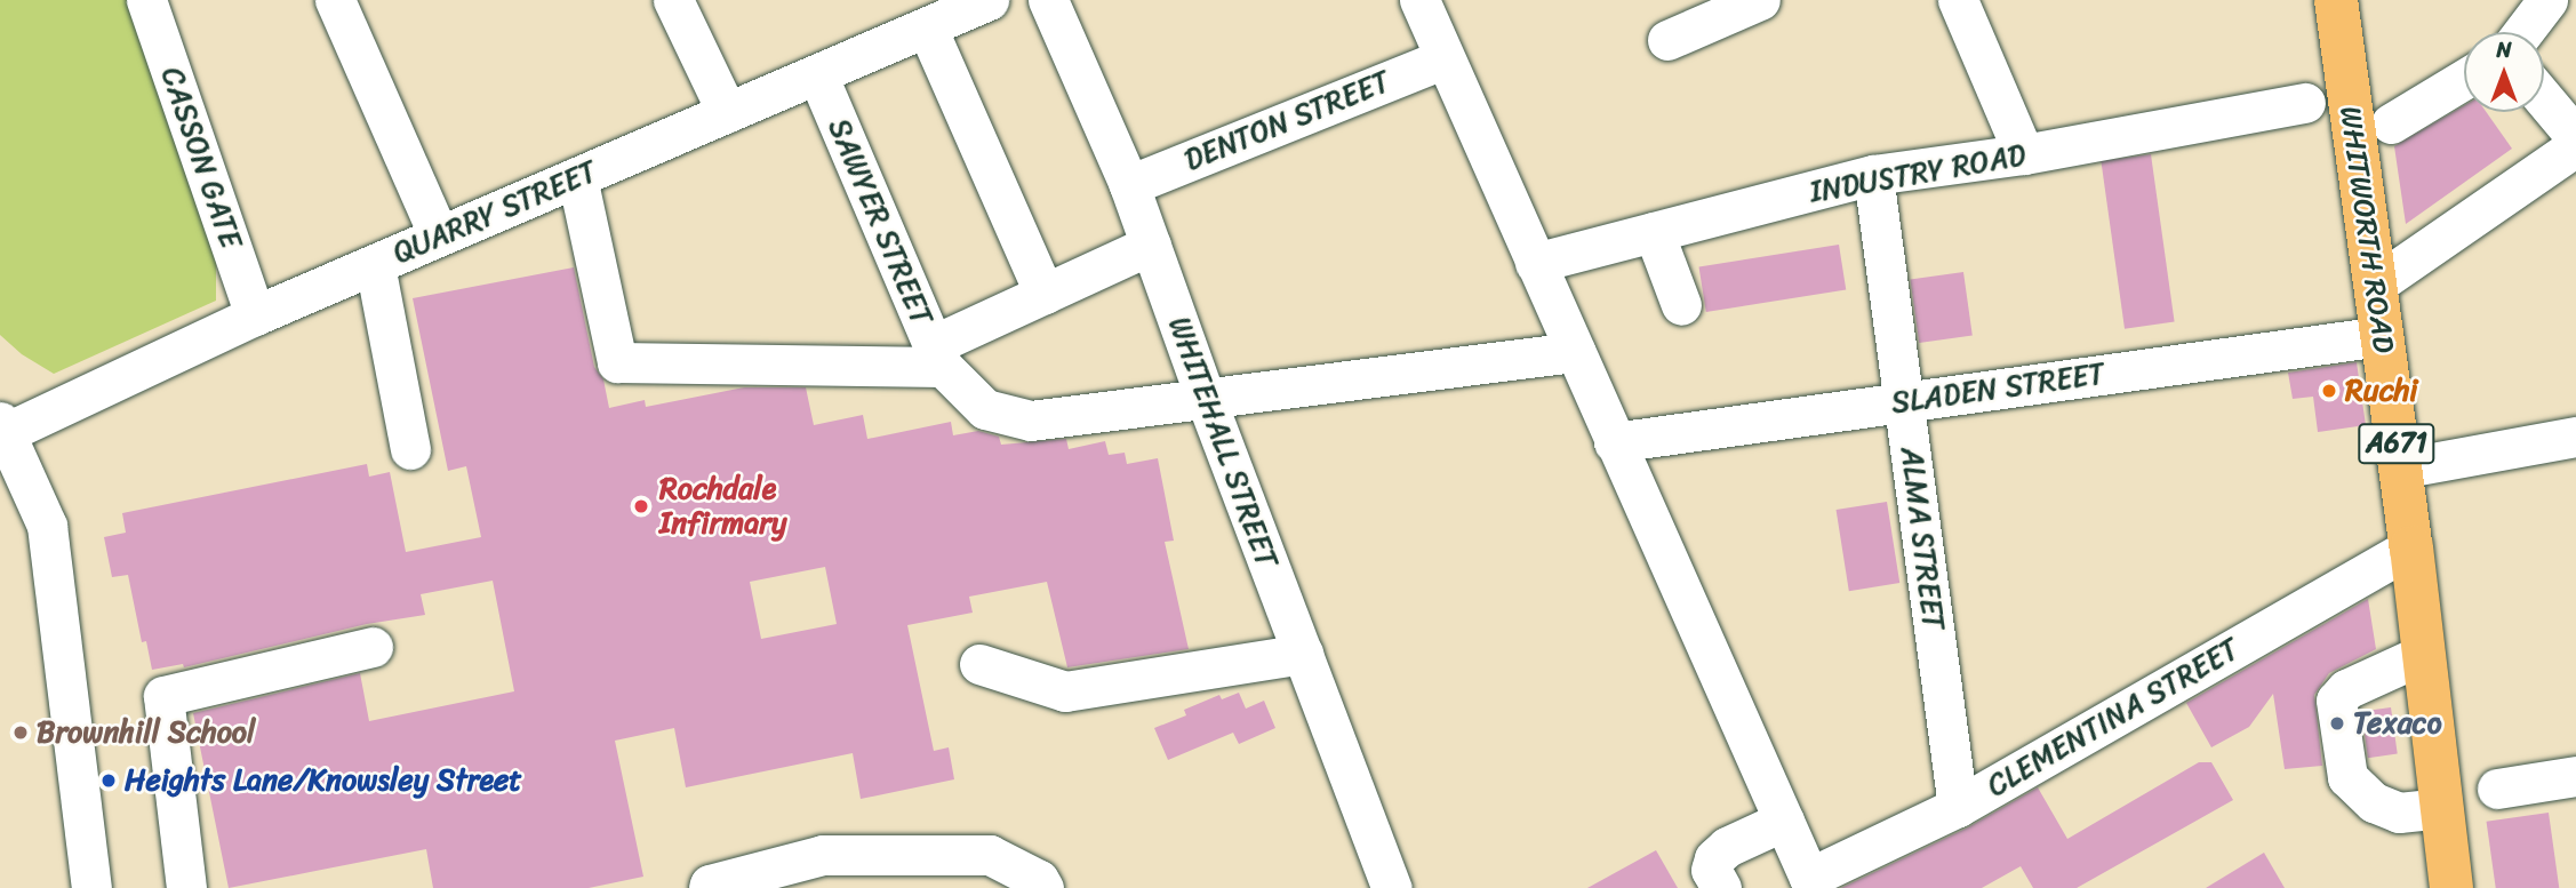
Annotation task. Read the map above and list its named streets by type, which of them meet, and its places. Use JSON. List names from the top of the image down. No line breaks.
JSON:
{"streets":{"main road":["WHITWORTH ROAD","A671"],"street":["DENTON STREET","CASSON GATE","INDUSTRY ROAD","QUARRY STREET","SAWYER STREET","SLADEN STREET","WHITEHALL STREET","ALMA STREET","CLEMENTINA STREET"]},"crossings":[["DENTON STREET","WHITEHALL STREET"],["CASSON GATE","QUARRY STREET"],["INDUSTRY ROAD","ALMA STREET"],["QUARRY STREET","SAWYER STREET"],["WHITWORTH ROAD","SLADEN STREET"],["WHITWORTH ROAD","CLEMENTINA STREET"],["SLADEN STREET","ALMA STREET"],["ALMA STREET","CLEMENTINA STREET"]],"places":["Ruchi","Rochdale Infirmary","Texaco","Brownhill School","Heights Lane/Knowsley Street"],"north":"top"}
